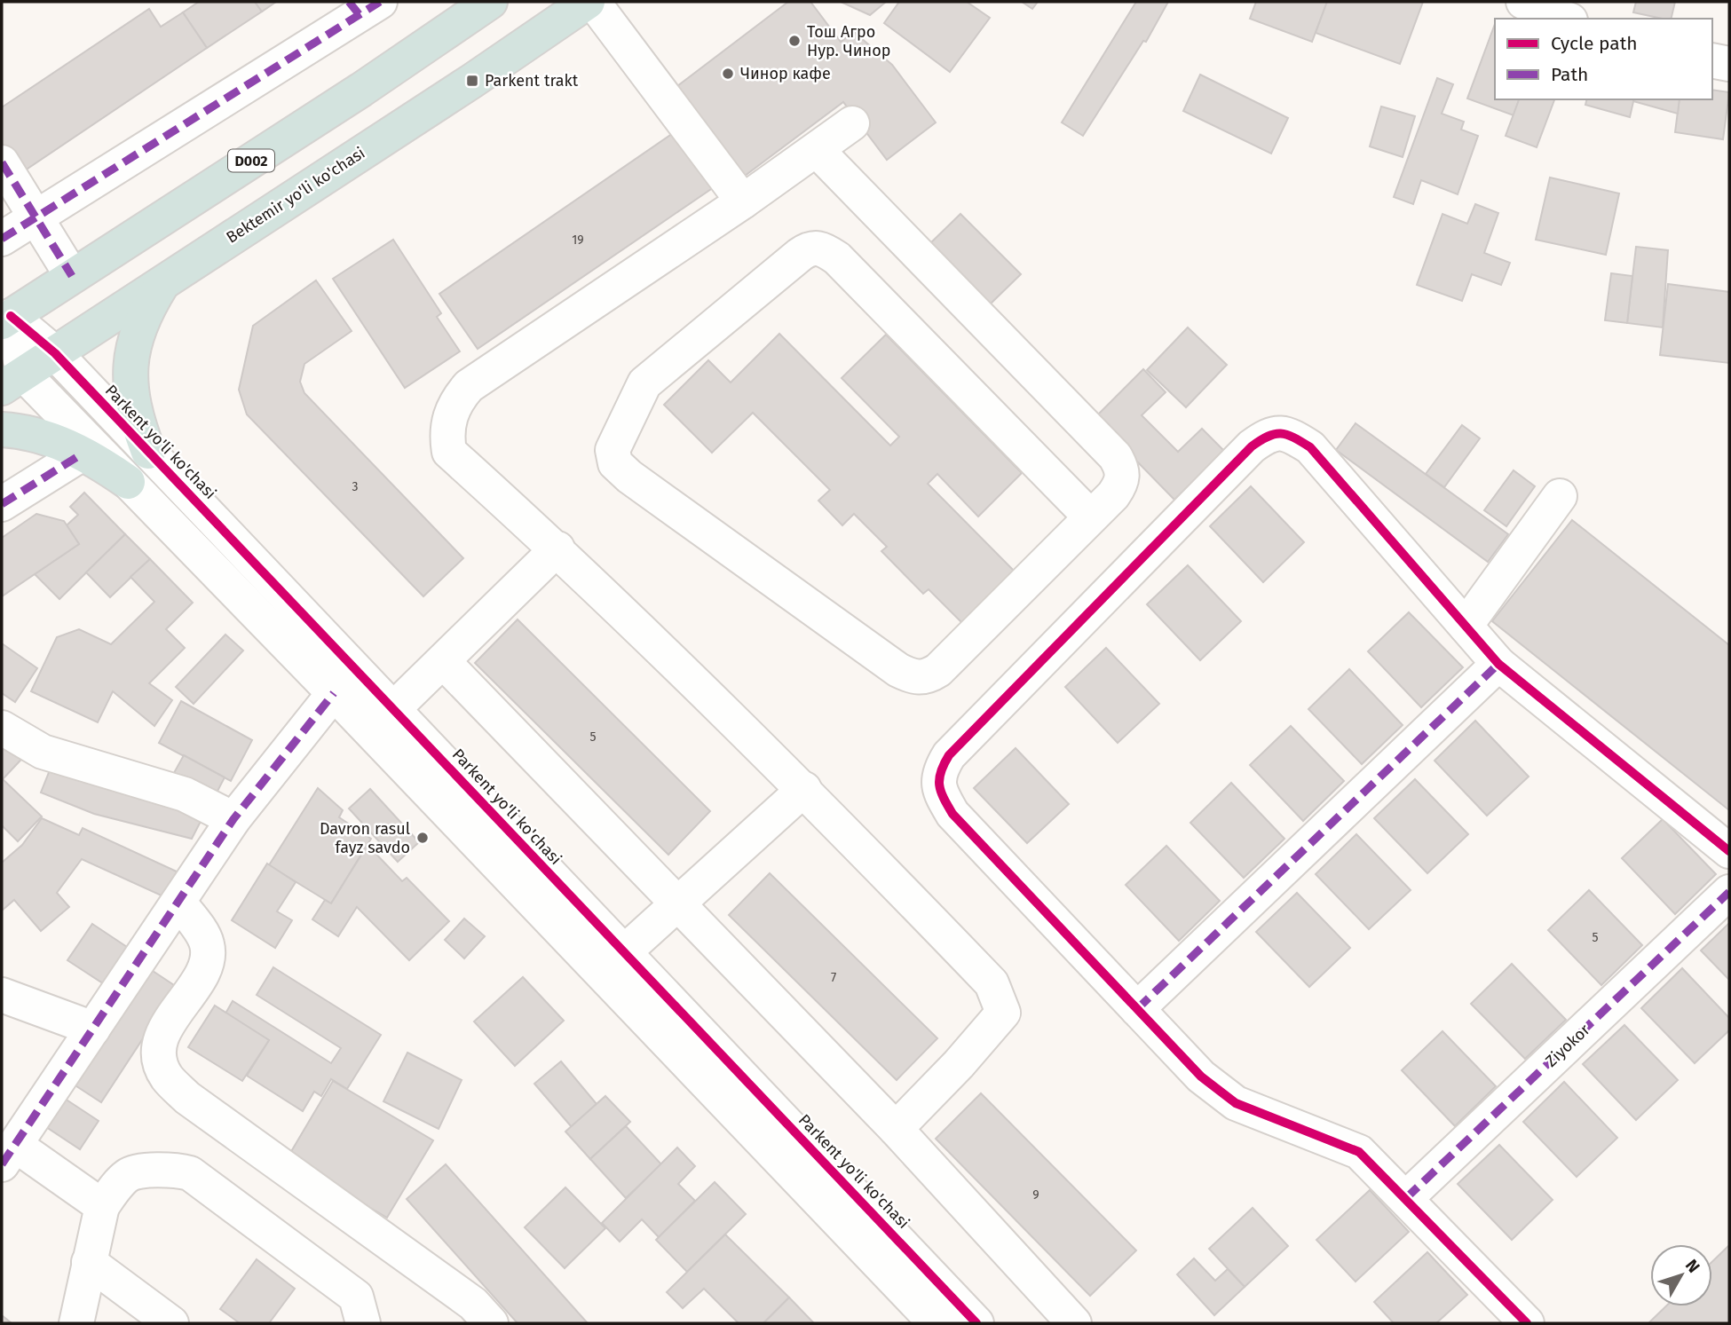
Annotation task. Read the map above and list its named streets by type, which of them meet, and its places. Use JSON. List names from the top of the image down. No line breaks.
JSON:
{"streets":{"highway":["D002","Bektemir yo'li ko'chasi"],"street":["Parkent yo'li ko'chasi","Ziyokor"]},"crossings":[["D002","Parkent yo'li ko'chasi"],["Bektemir yo'li ko'chasi","Parkent yo'li ko'chasi"]],"places":{"other":["Тош Агро Нур. Чинор","Чинор кафе","Davron rasul fayz savdo"],"transit":["Parkent trakt"]},"house_numbers":["19","3","5","5","7","9"],"legend":["Cycle path","Path"],"north":"top right"}
